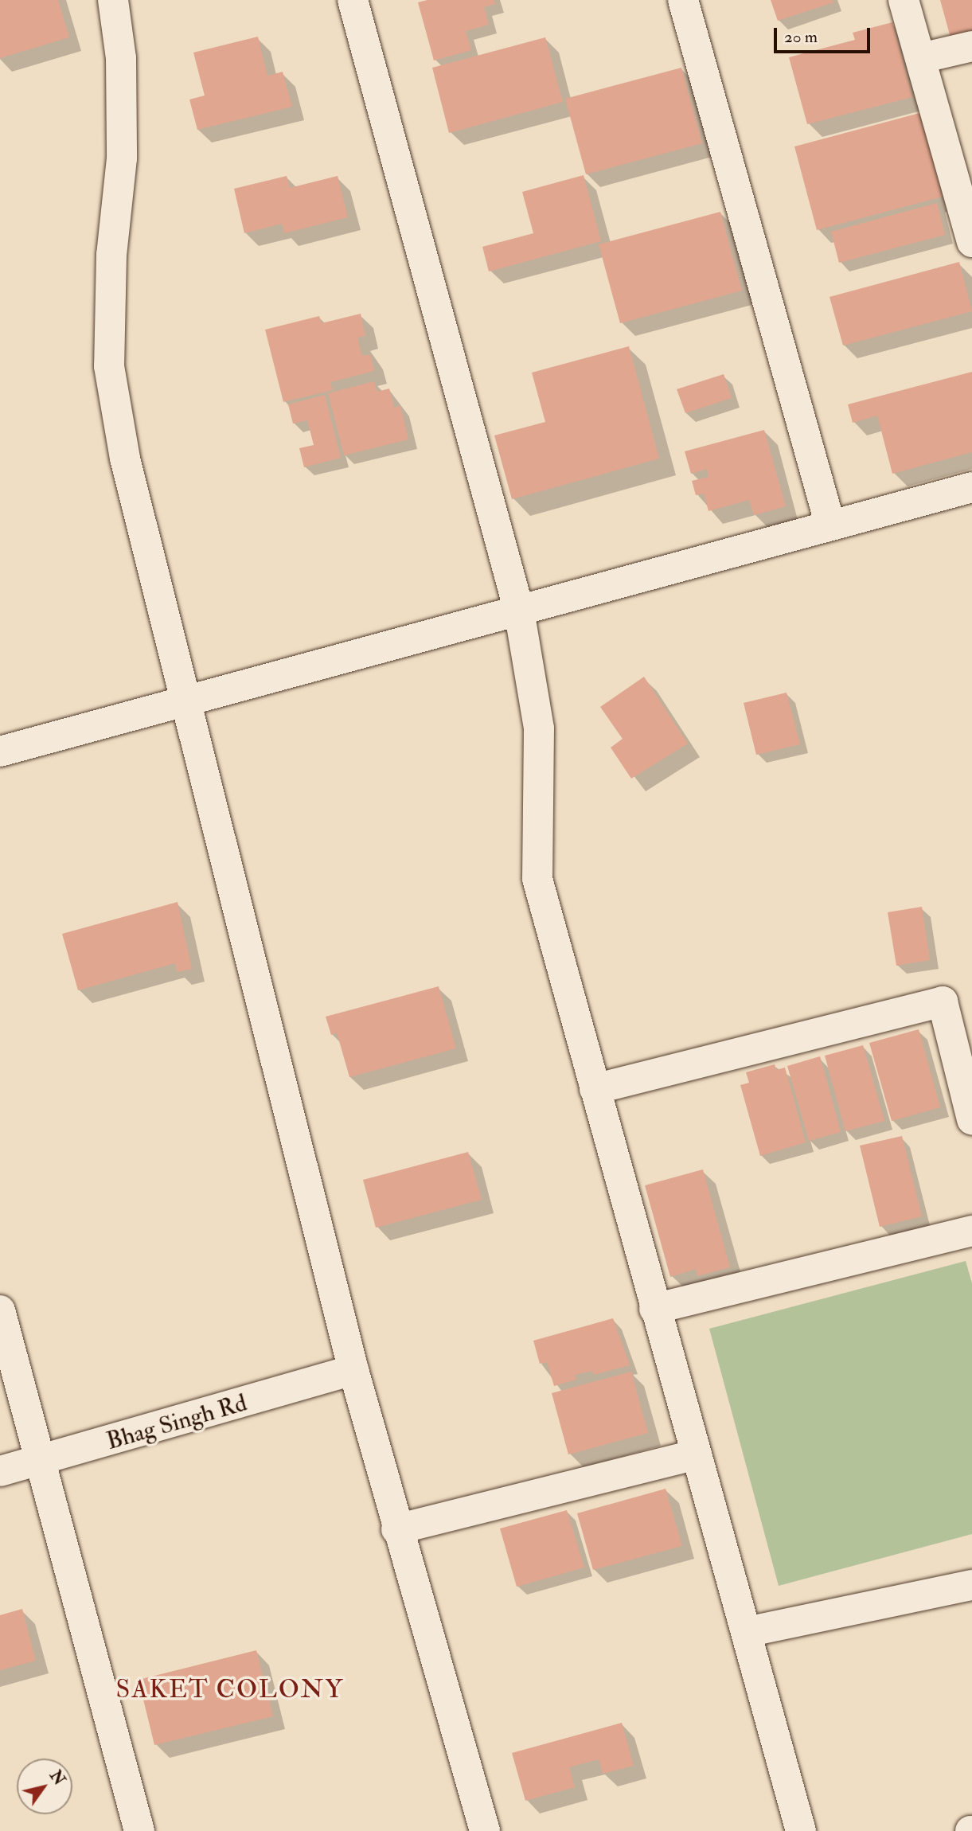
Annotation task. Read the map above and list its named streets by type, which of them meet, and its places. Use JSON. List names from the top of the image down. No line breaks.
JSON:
{"streets":{"street":["Bhag Singh Rd"]},"districts":["SAKET COLONY"],"scale_bar":"20 m","north":"top right"}
